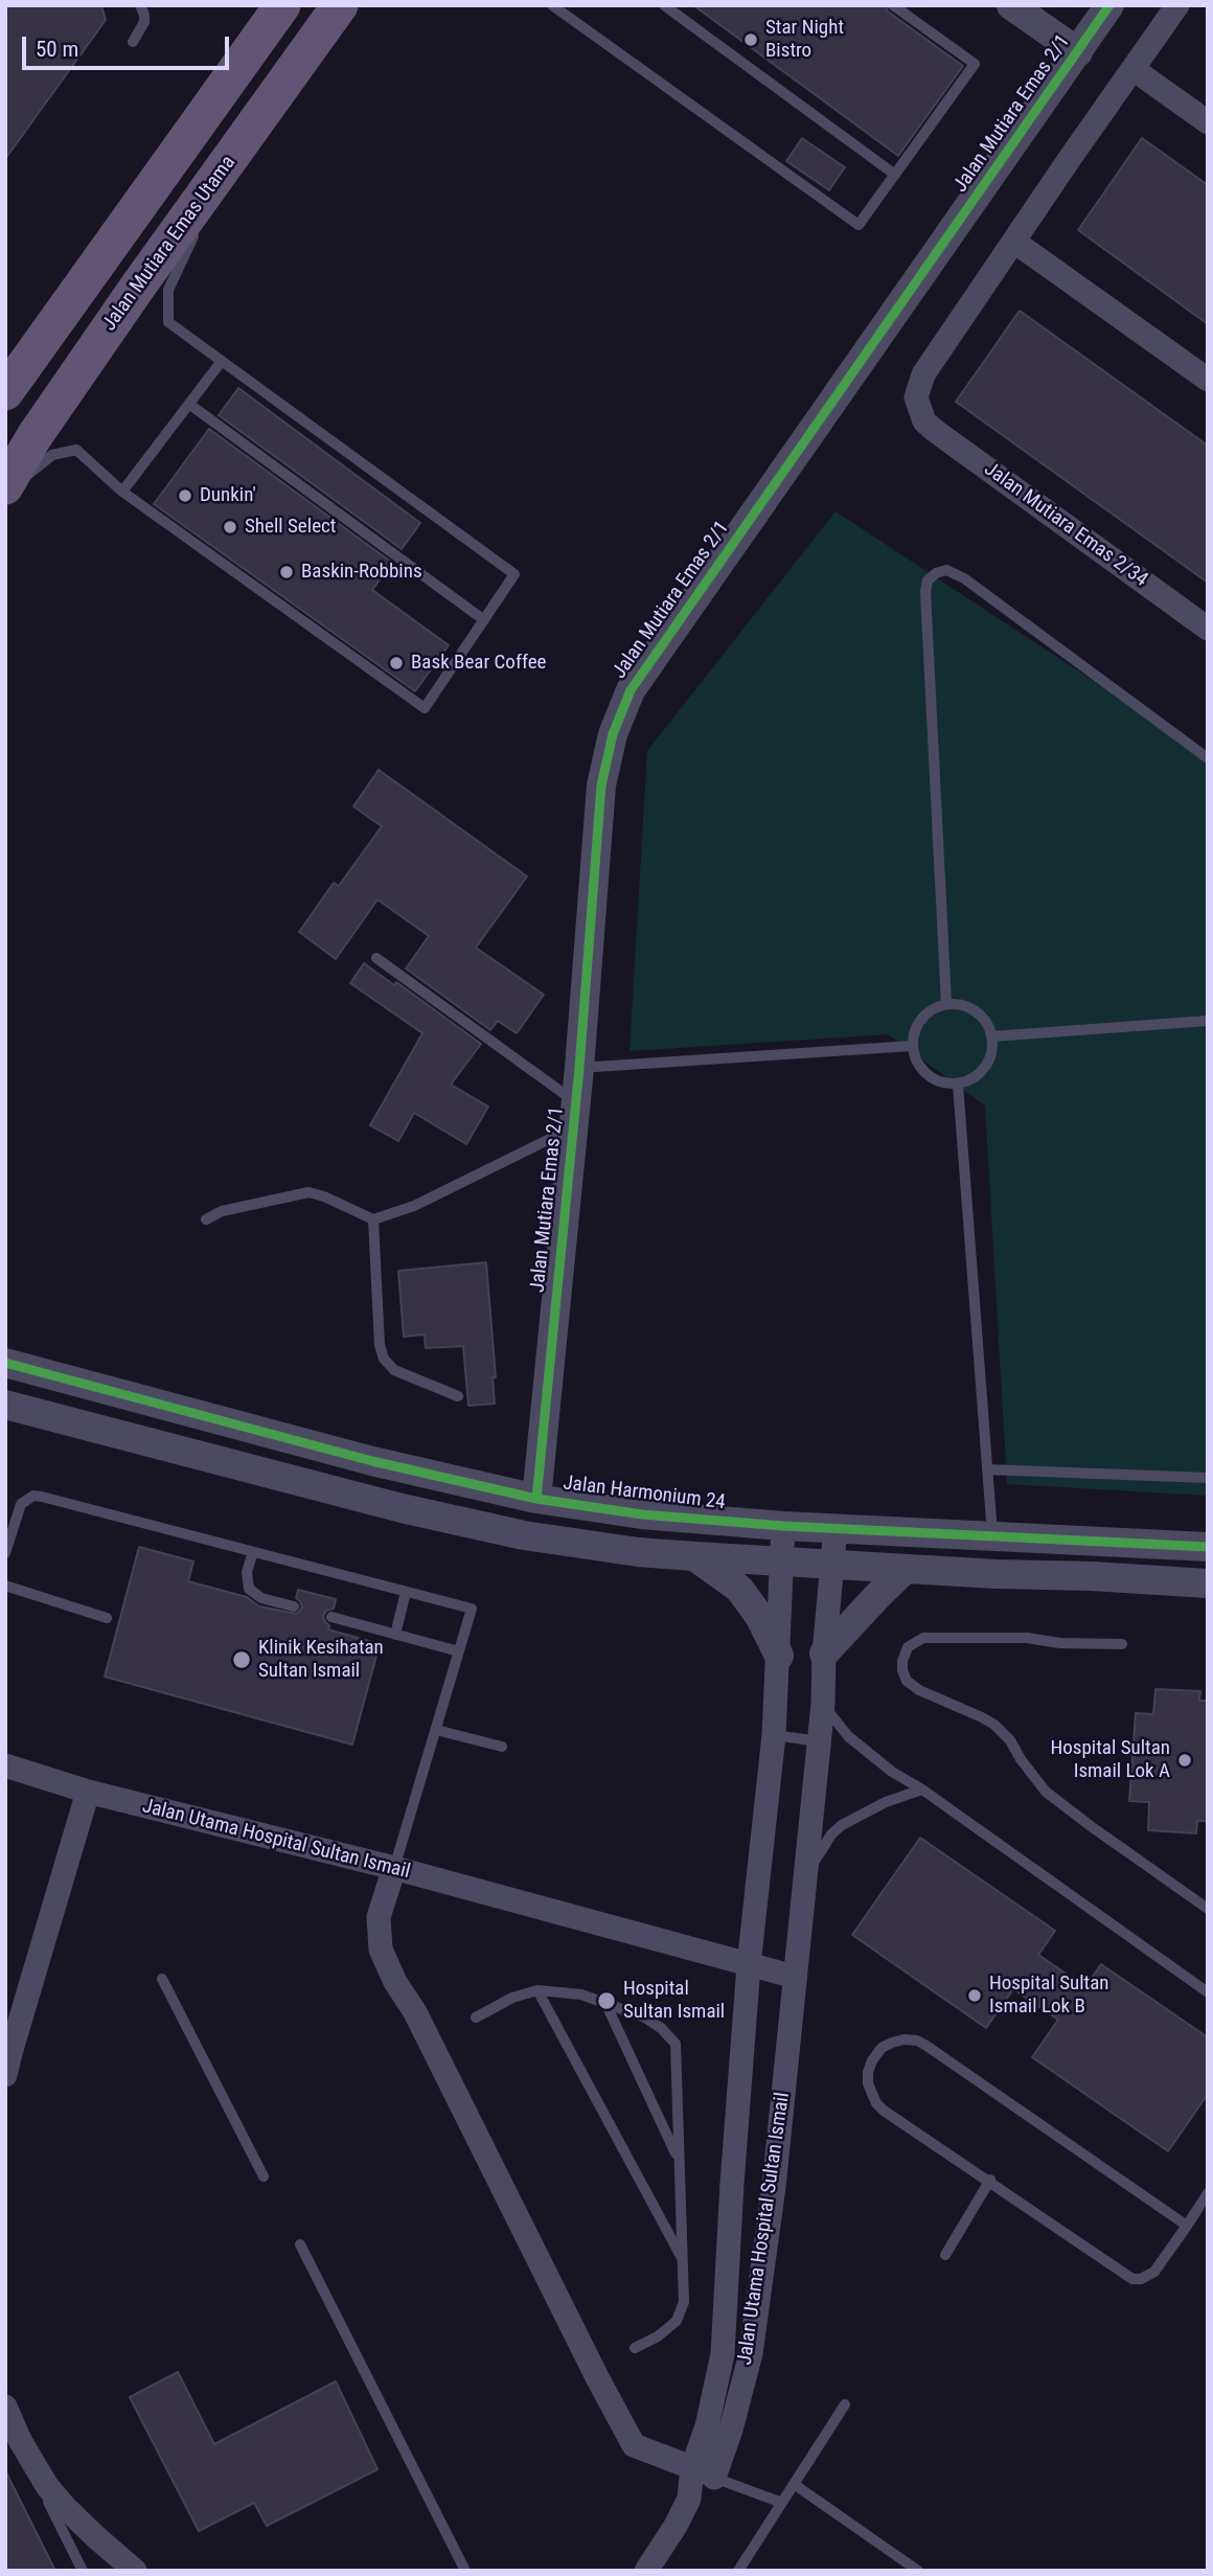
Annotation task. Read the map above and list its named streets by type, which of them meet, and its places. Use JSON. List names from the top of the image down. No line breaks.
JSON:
{"streets":{"main road":["Jalan Mutiara Emas Utama"],"street":["Jalan Mutiara Emas 2/1","Jalan Mutiara Emas 2/34","Jalan Harmonium 24","Jalan Utama Hospital Sultan Ismail"]},"crossings":[["Jalan Mutiara Emas 2/1","Jalan Harmonium 24"],["Jalan Harmonium 24","Jalan Utama Hospital Sultan Ismail"]],"places":["Star Night Bistro","Dunkin'","Shell Select","Baskin-Robbins","Bask Bear Coffee","Klinik Kesihatan Sultan Ismail","Hospital Sultan Ismail Lok A","Hospital Sultan Ismail Lok B","Hospital Sultan Ismail"],"scale_bar":"50 m"}
